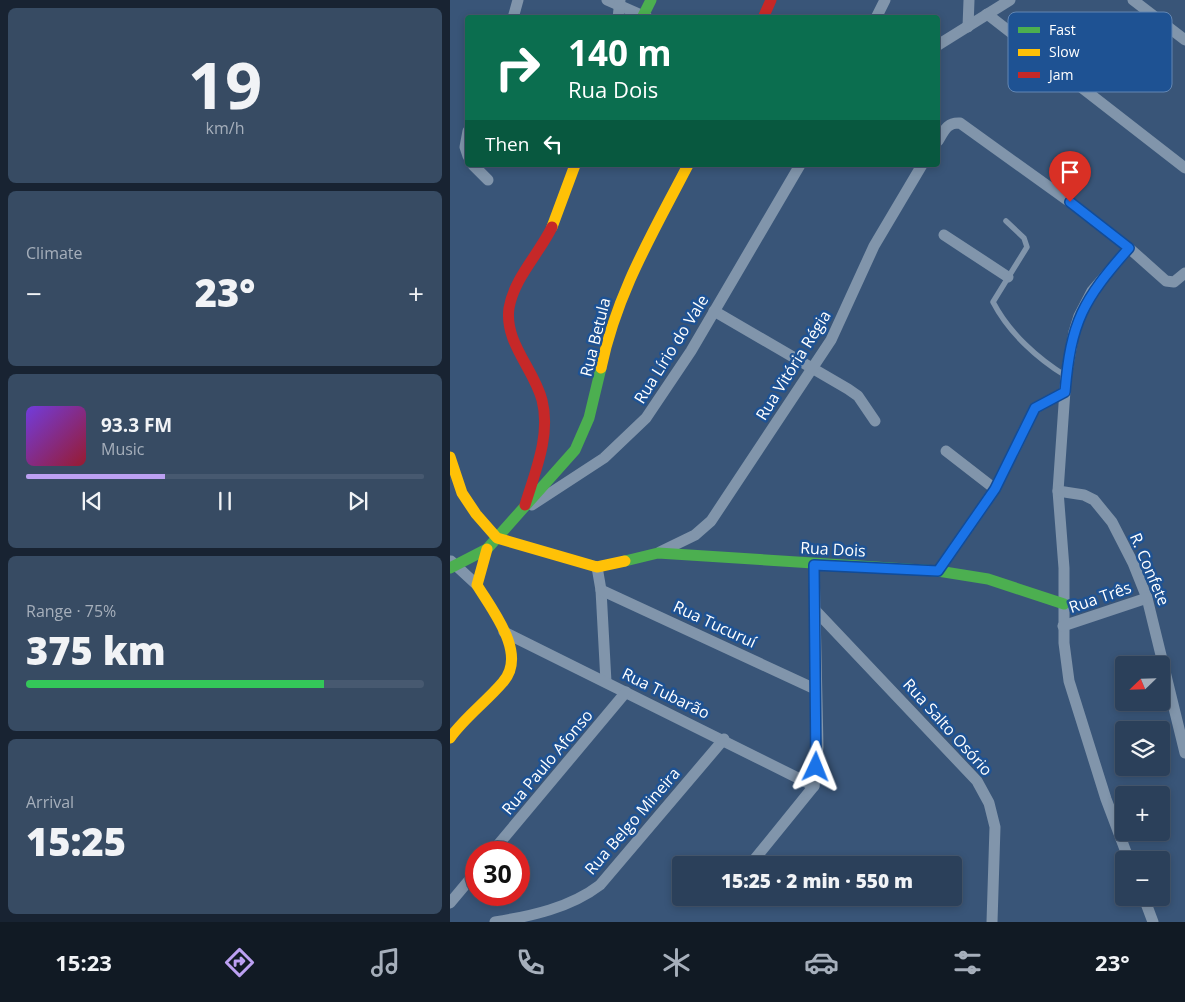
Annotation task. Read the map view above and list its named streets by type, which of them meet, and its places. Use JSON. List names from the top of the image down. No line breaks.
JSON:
{"streets":{"street":["Rua Betula","Rua Lírio do Vale","Rua Vitória Régia","Rua Dois","R. Confete","Rua Três","Rua Tucuruí","Rua Tubarão","Rua Salto Osório","Rua Paulo Afonso","Rua Belgo Mineira"]},"crossings":[["Rua Betula","Rua Lírio do Vale"],["Rua Vitória Régia","Rua Dois"],["R. Confete","Rua Três"],["Rua Tubarão","Rua Paulo Afonso"],["Rua Tubarão","Rua Belgo Mineira"]],"legend":["Fast","Slow","Jam"],"north":"bottom left","page":{"tile":[["19","km/h"],"Climate",["Range · 75%","375 km"],["Arrival","15:25"]],"turn":["140 m","Rua Dois"],"then":"Then","heat":["−","23°","+"],"song":["93.3 FM","Music"],"map_buttons":["+","−"],"limit":"30","trip":"15:25 · 2 min · 550 m","tabs":["15:23","23°"]}}
